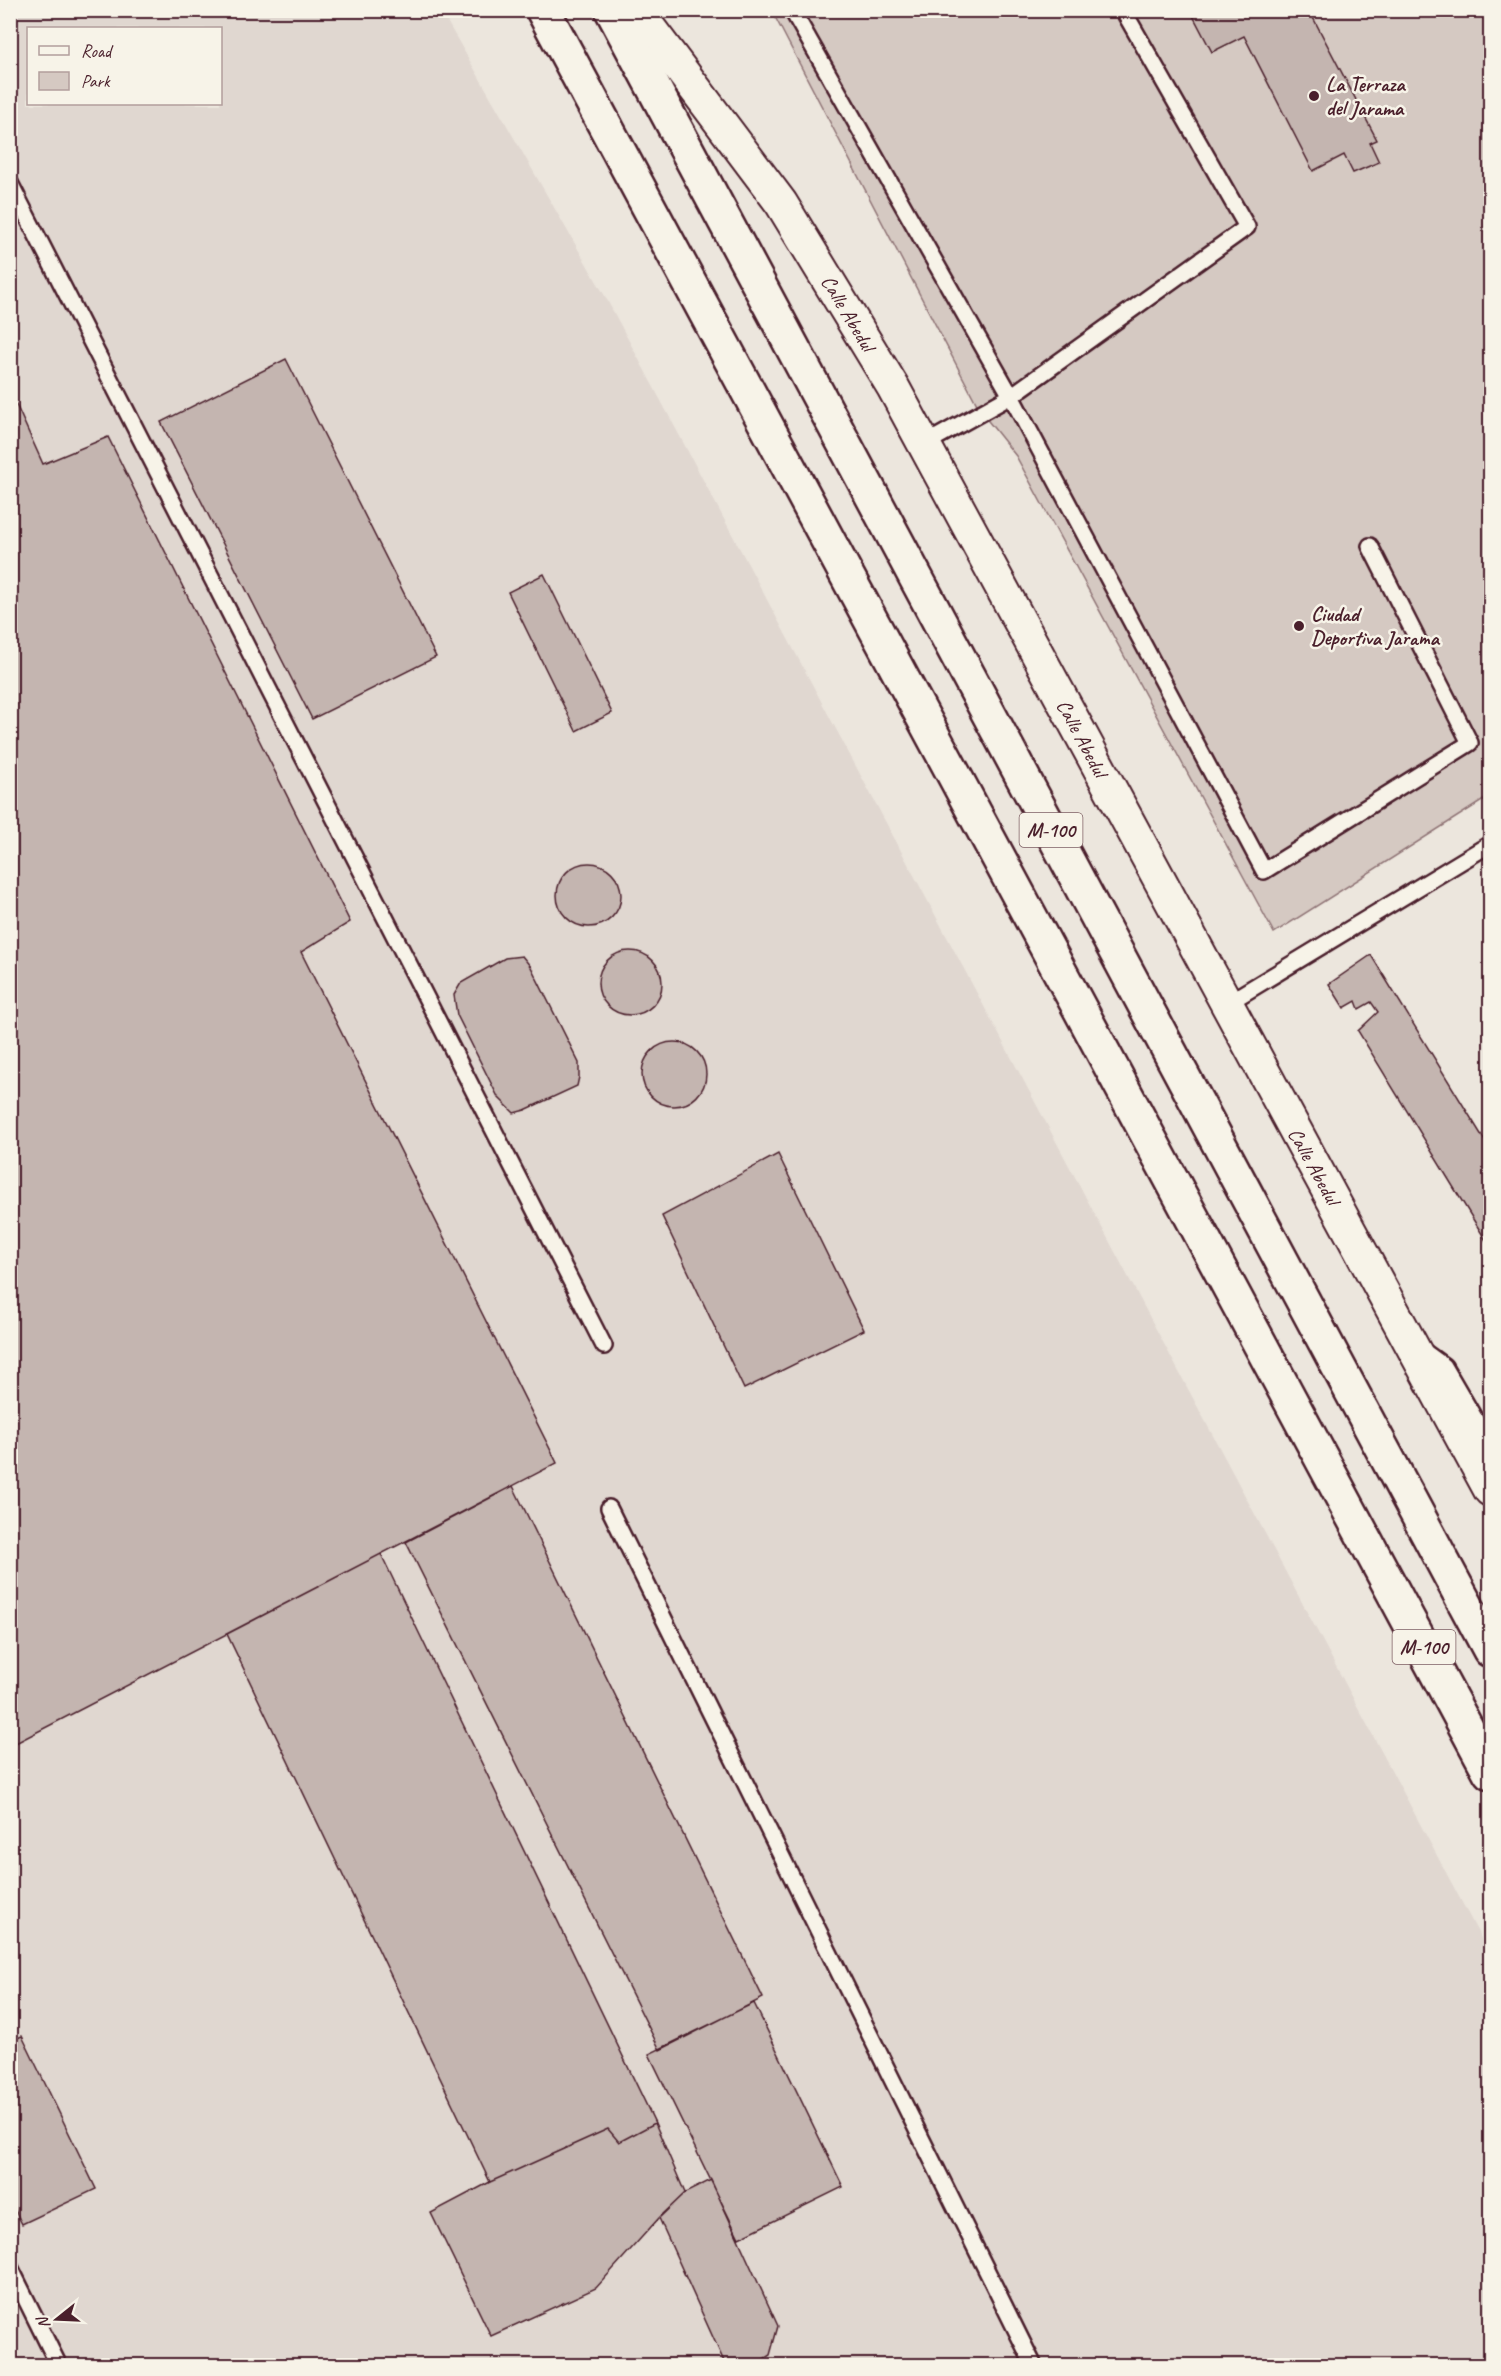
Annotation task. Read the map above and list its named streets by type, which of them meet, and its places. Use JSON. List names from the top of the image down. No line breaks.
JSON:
{"streets":{"highway":["M-100"],"street":["Calle Abedul"]},"places":["La Terraza del Jarama","Ciudad Deportiva Jarama"],"legend":["Road","Park"],"north":"left"}
